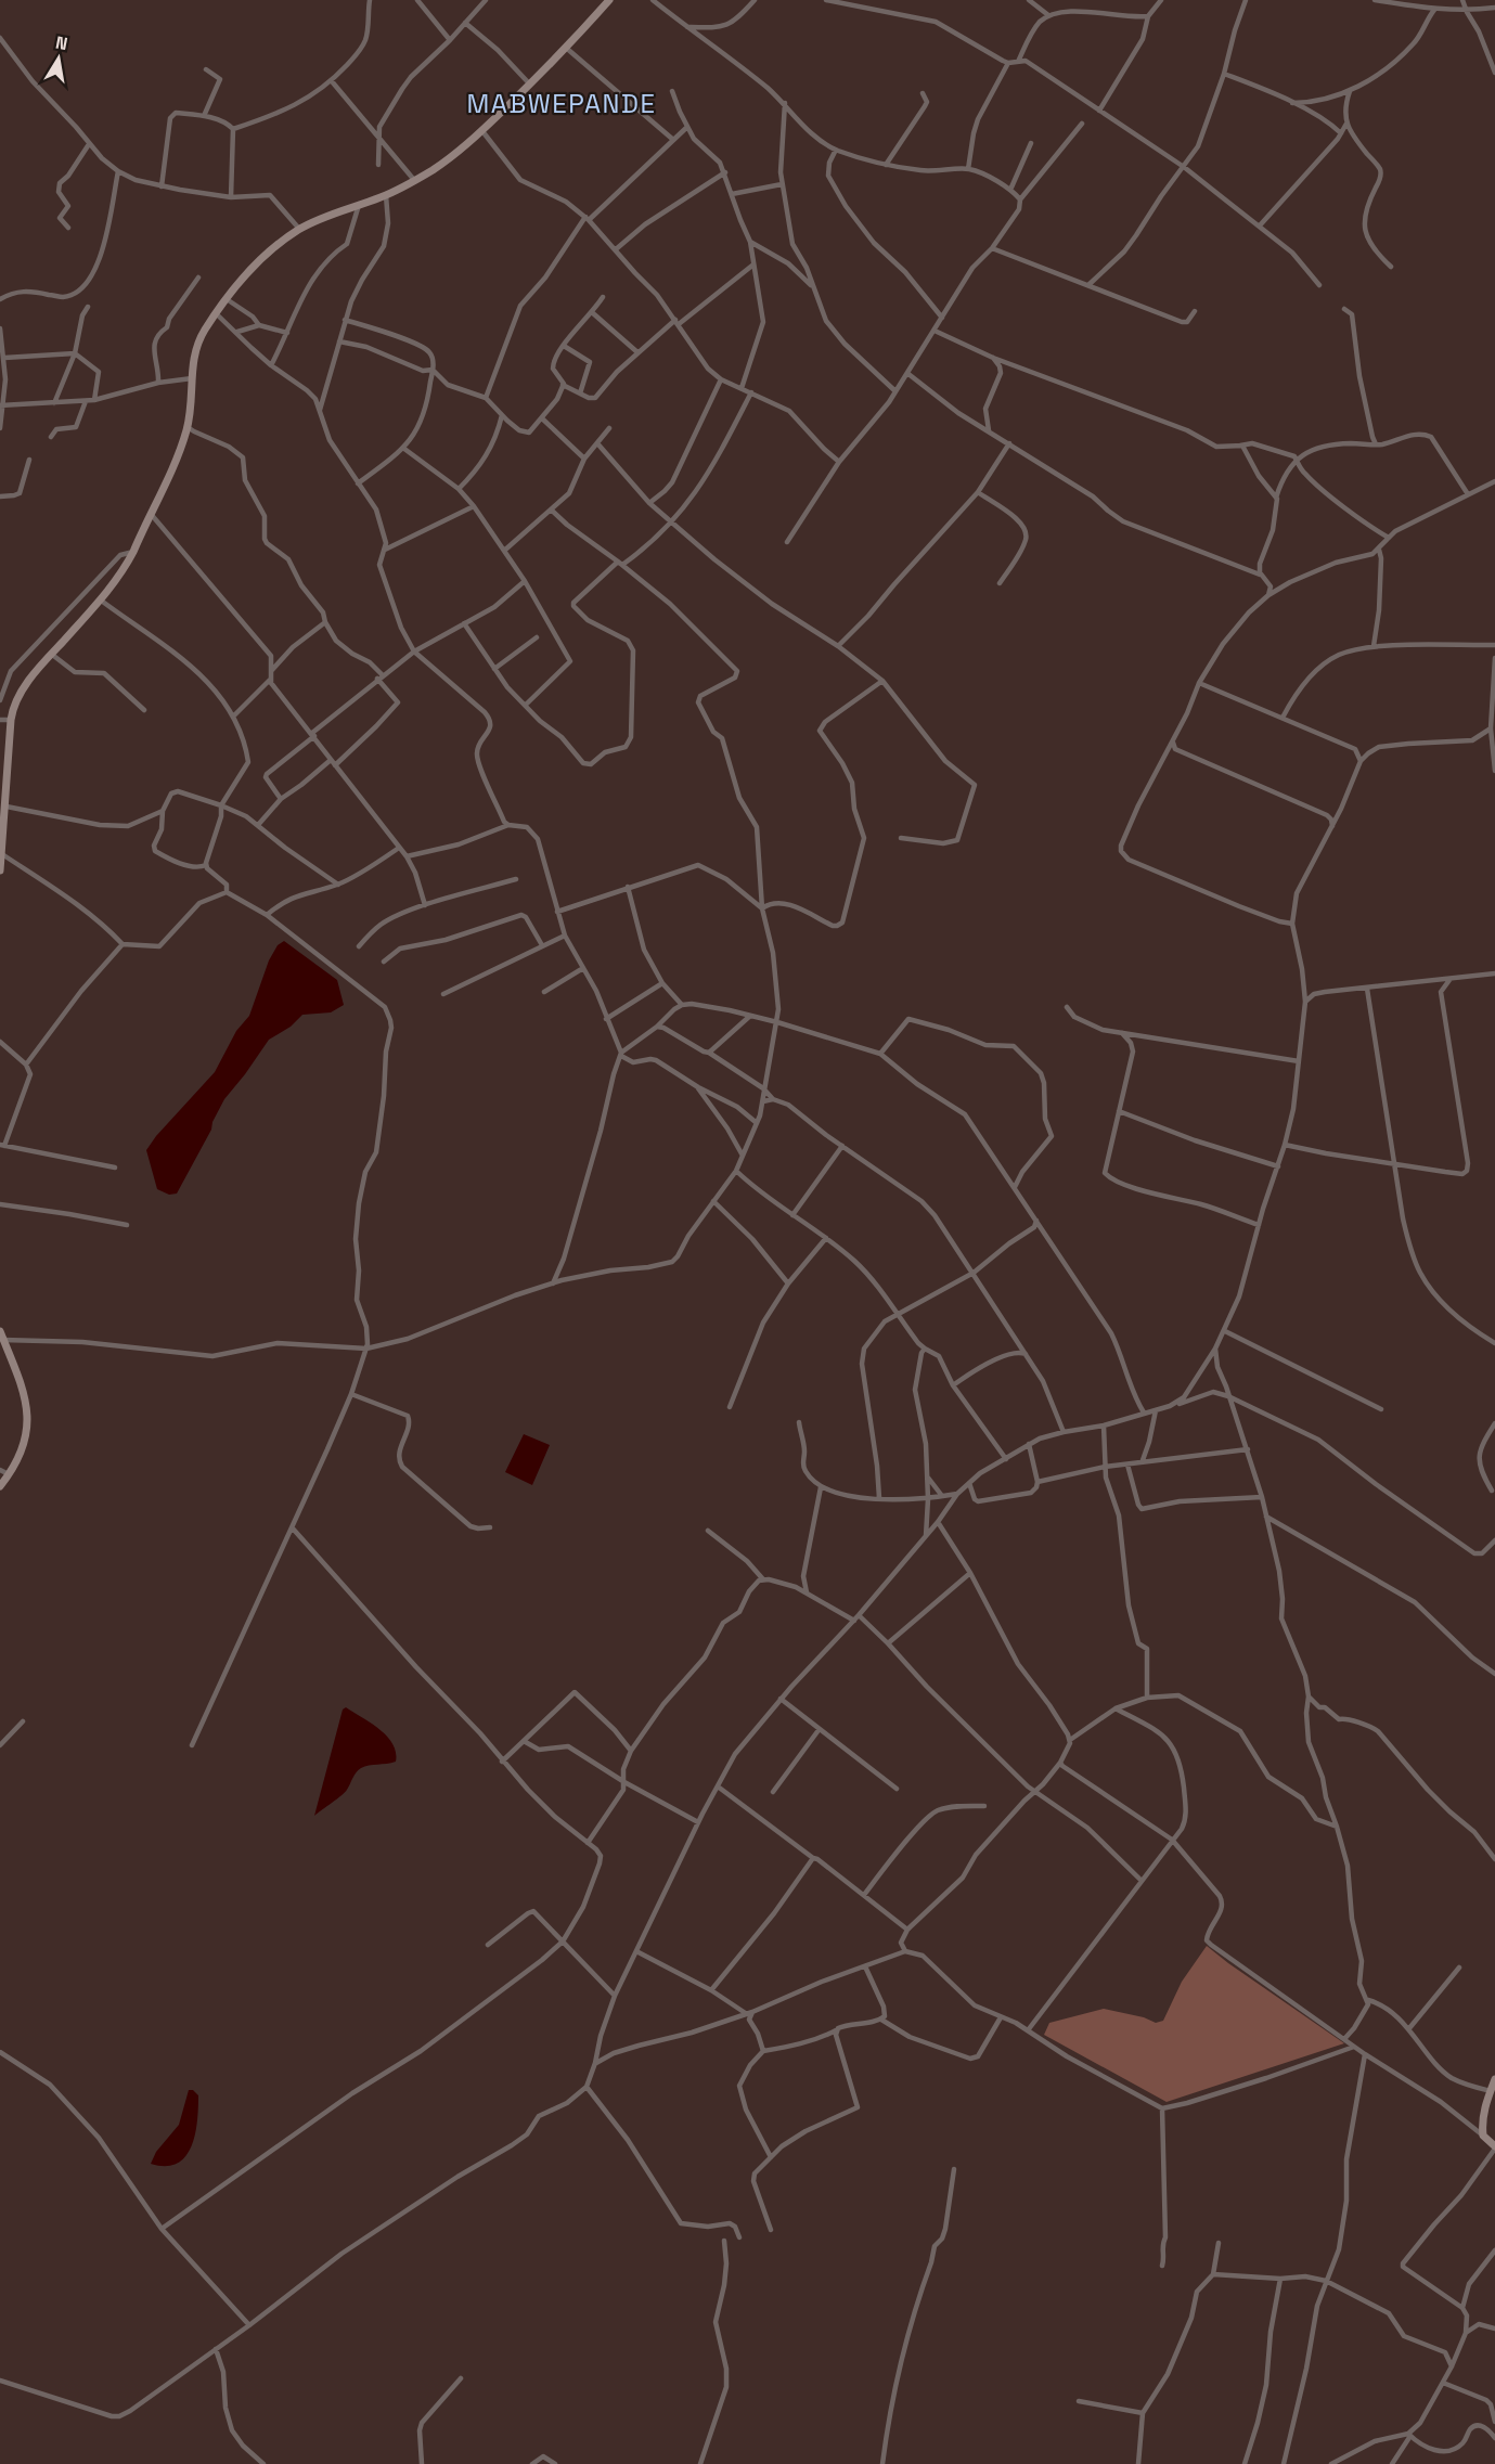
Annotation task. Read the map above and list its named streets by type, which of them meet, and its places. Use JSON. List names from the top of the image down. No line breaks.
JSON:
{"districts":["MABWEPANDE"],"north":"top"}
